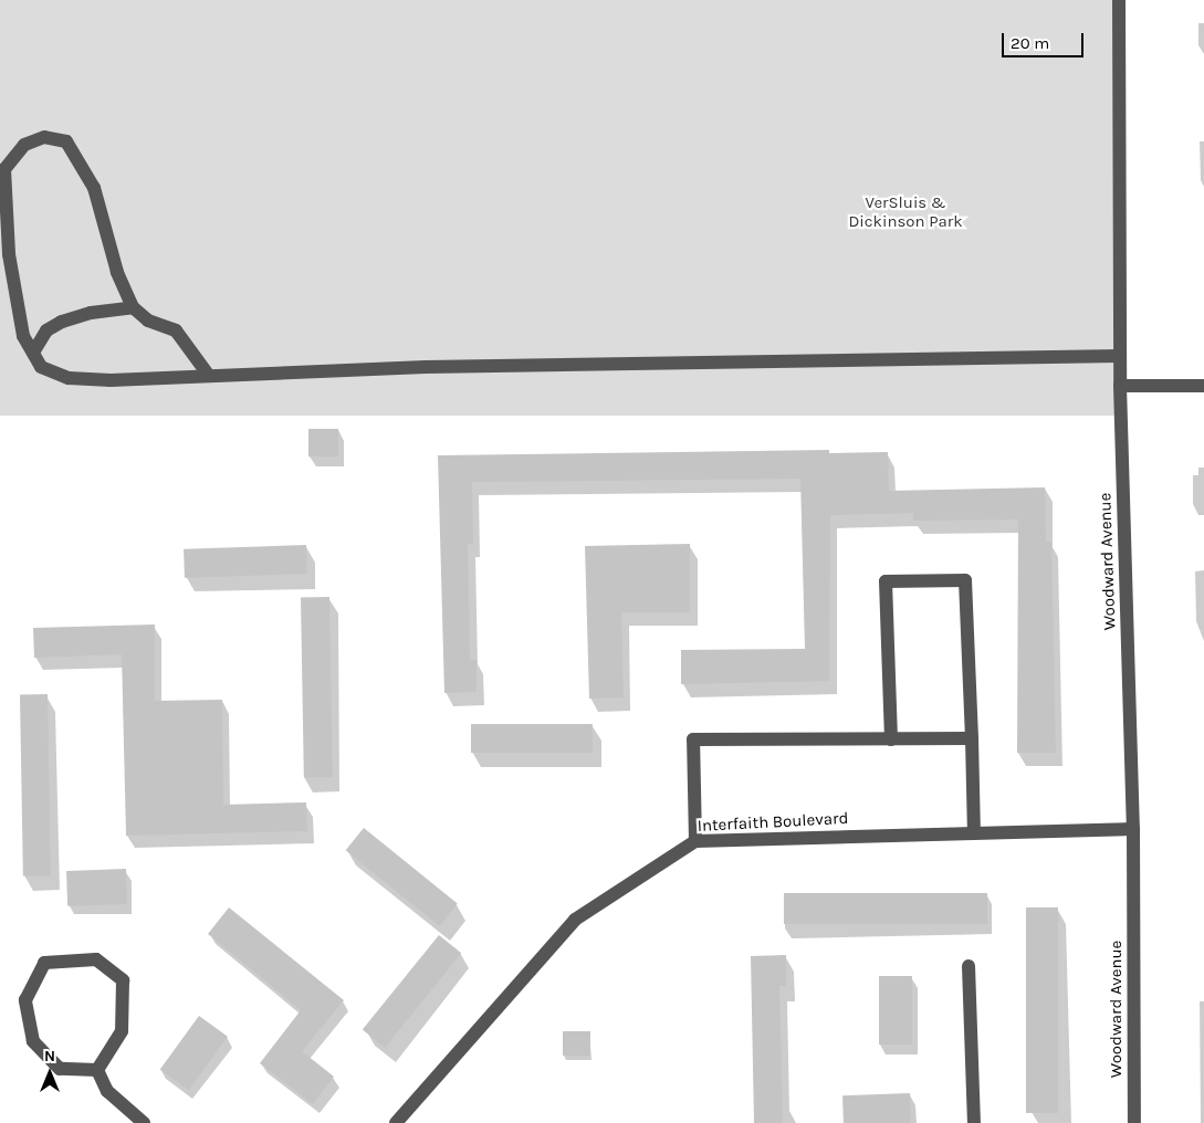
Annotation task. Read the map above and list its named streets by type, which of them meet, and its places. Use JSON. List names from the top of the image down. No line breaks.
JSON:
{"streets":{"street":["Woodward Avenue","Interfaith Boulevard"]},"crossings":[["Woodward Avenue","Interfaith Boulevard"]],"parks":["VerSluis & Dickinson Park"],"scale_bar":"20 m","north":"top"}
